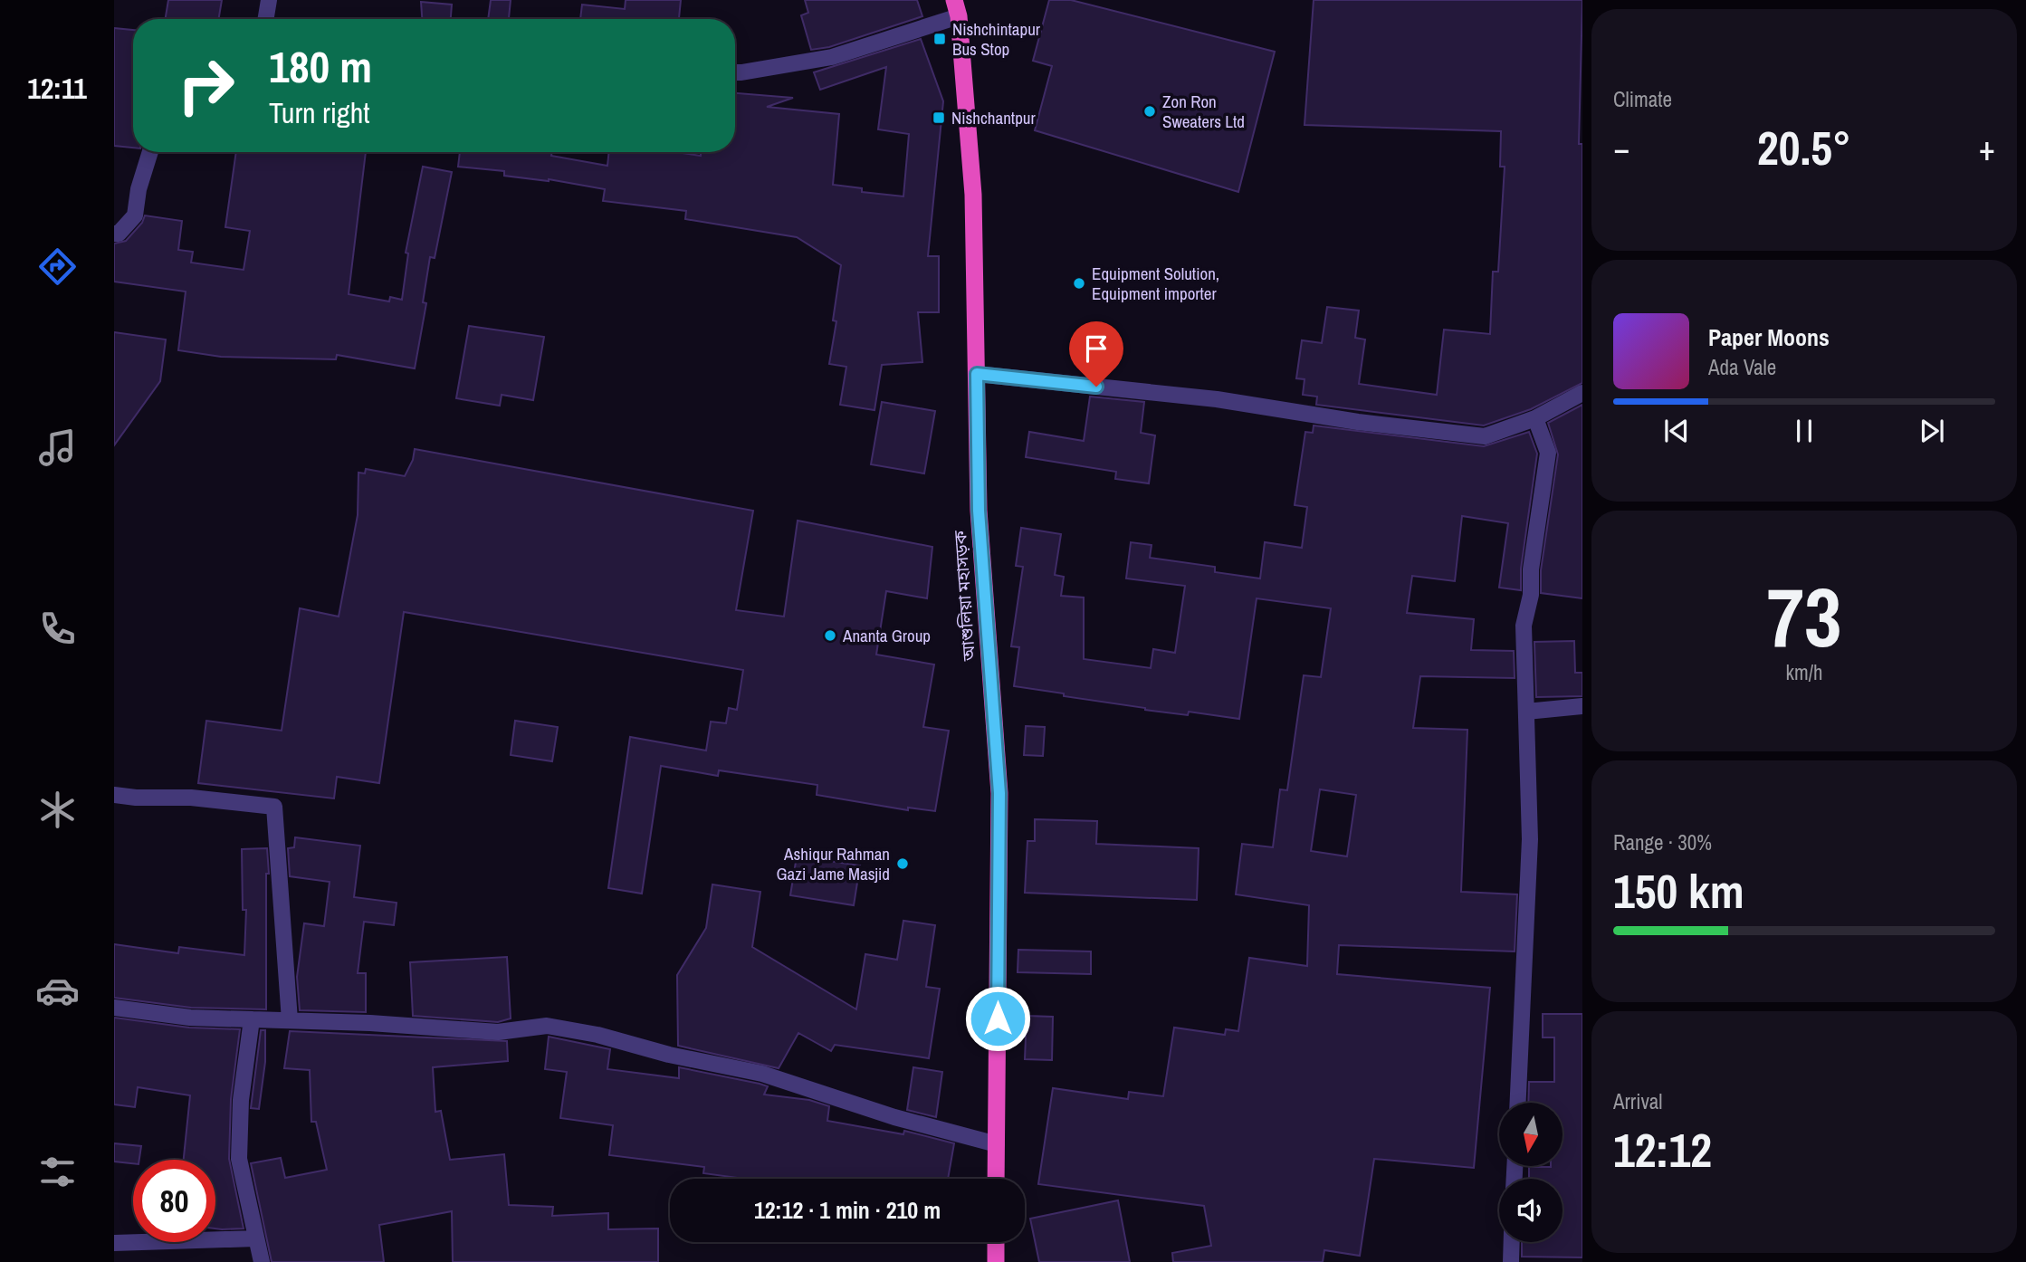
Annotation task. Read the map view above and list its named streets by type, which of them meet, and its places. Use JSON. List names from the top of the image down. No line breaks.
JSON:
{"streets":{"highway":["আশুলিয়া মহাসড়ক"]},"places":{"transit":["Nishchintapur Bus Stop","Nishchantpur"],"other":["Zon Ron Sweaters Ltd","Equipment Solution, Equipment importer","Ananta Group","Ashiqur Rahman Gazi Jame Masjid"]},"north":"bottom","page":{"tabs":"12:11","tile":["Climate",["73","km/h"],["Range · 30%","150 km"],["Arrival","12:12"]],"turn":["180 m","Turn right"],"heat":["−","20.5°","+"],"song":["Paper Moons","Ada Vale"],"limit":"80","trip":"12:12 · 1 min · 210 m"}}
